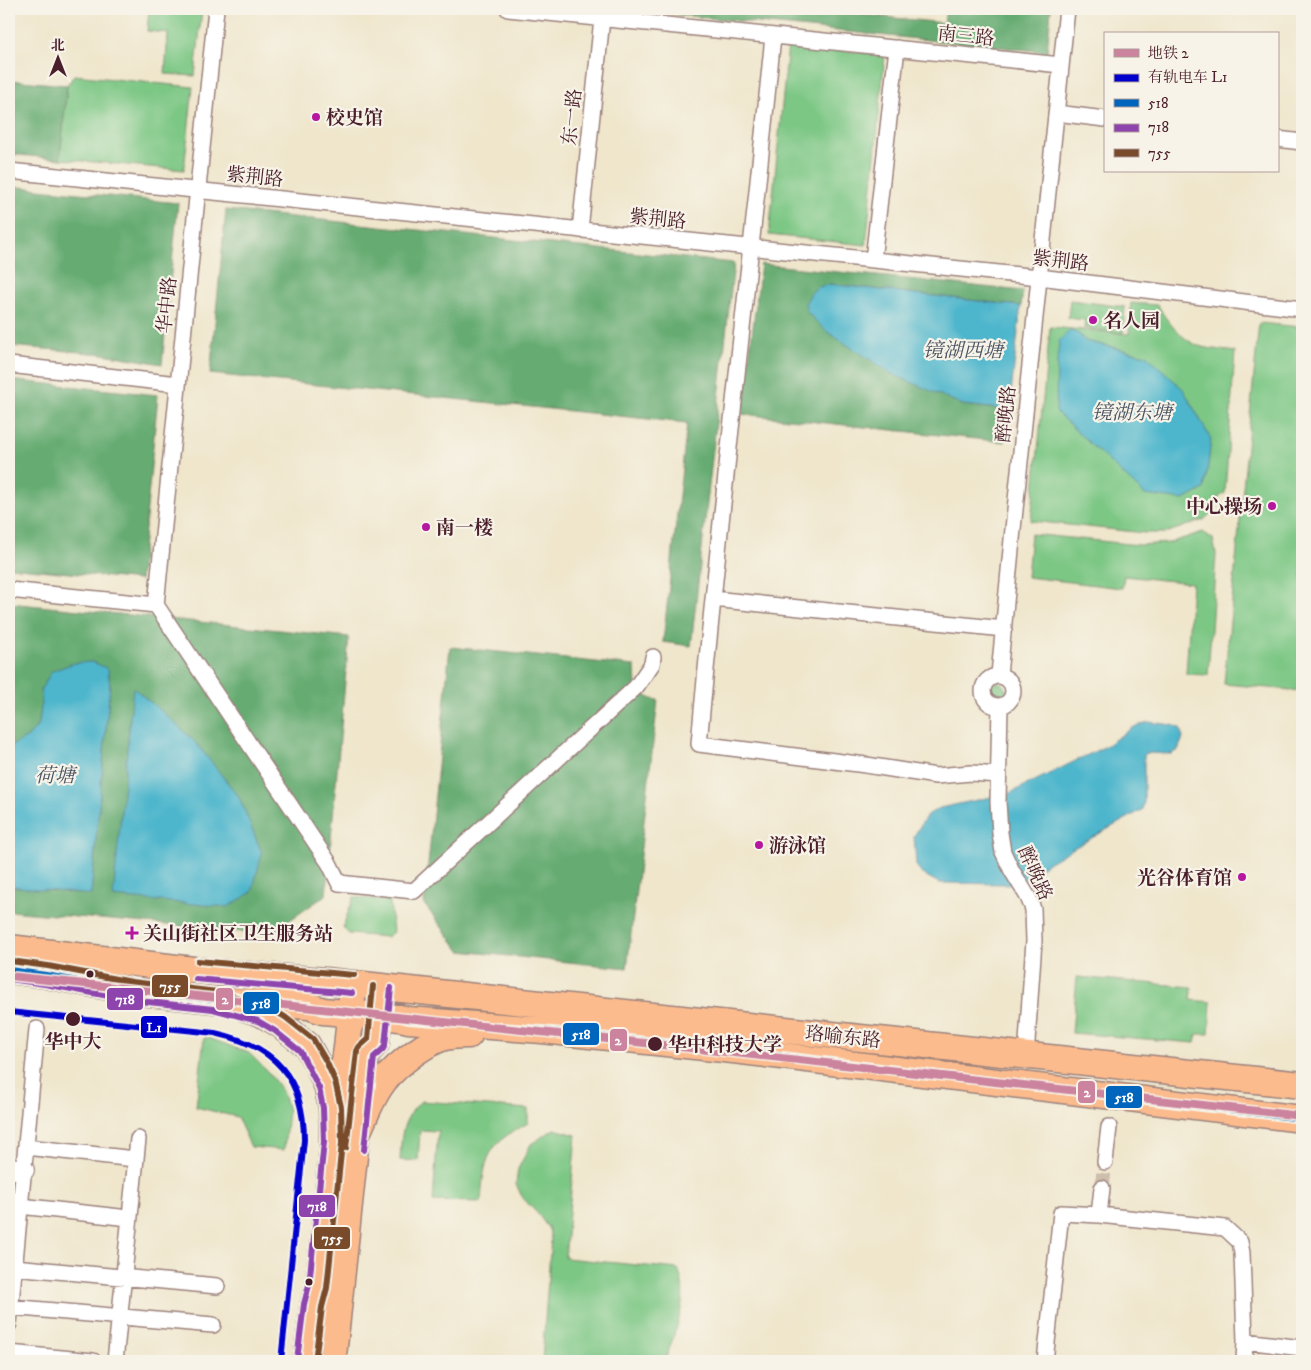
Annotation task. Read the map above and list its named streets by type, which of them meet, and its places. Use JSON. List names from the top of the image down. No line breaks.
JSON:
{"streets":{"highway":["珞喻东路"],"street":["南三路","东一路","紫荆路","华中路","醉晚路"]},"crossings":[["南三路","东一路"],["南三路","醉晚路"],["东一路","紫荆路"],["紫荆路","华中路"],["紫荆路","醉晚路"],["醉晚路","珞喻东路"]],"water":["镜湖西塘","镜湖东塘","荷塘"],"places":{"other":["校史馆","名人园","中心操场","南一楼","游泳馆","光谷体育馆","华中大","华中科技大学"],"health":["关山街社区卫生服务站"]},"lines":["transit line 755","transit line 518","metro line 2","transit line 718","tram line L1"],"legend":["地铁 2","有轨电车 L1","518","718","755"],"north":"top"}
